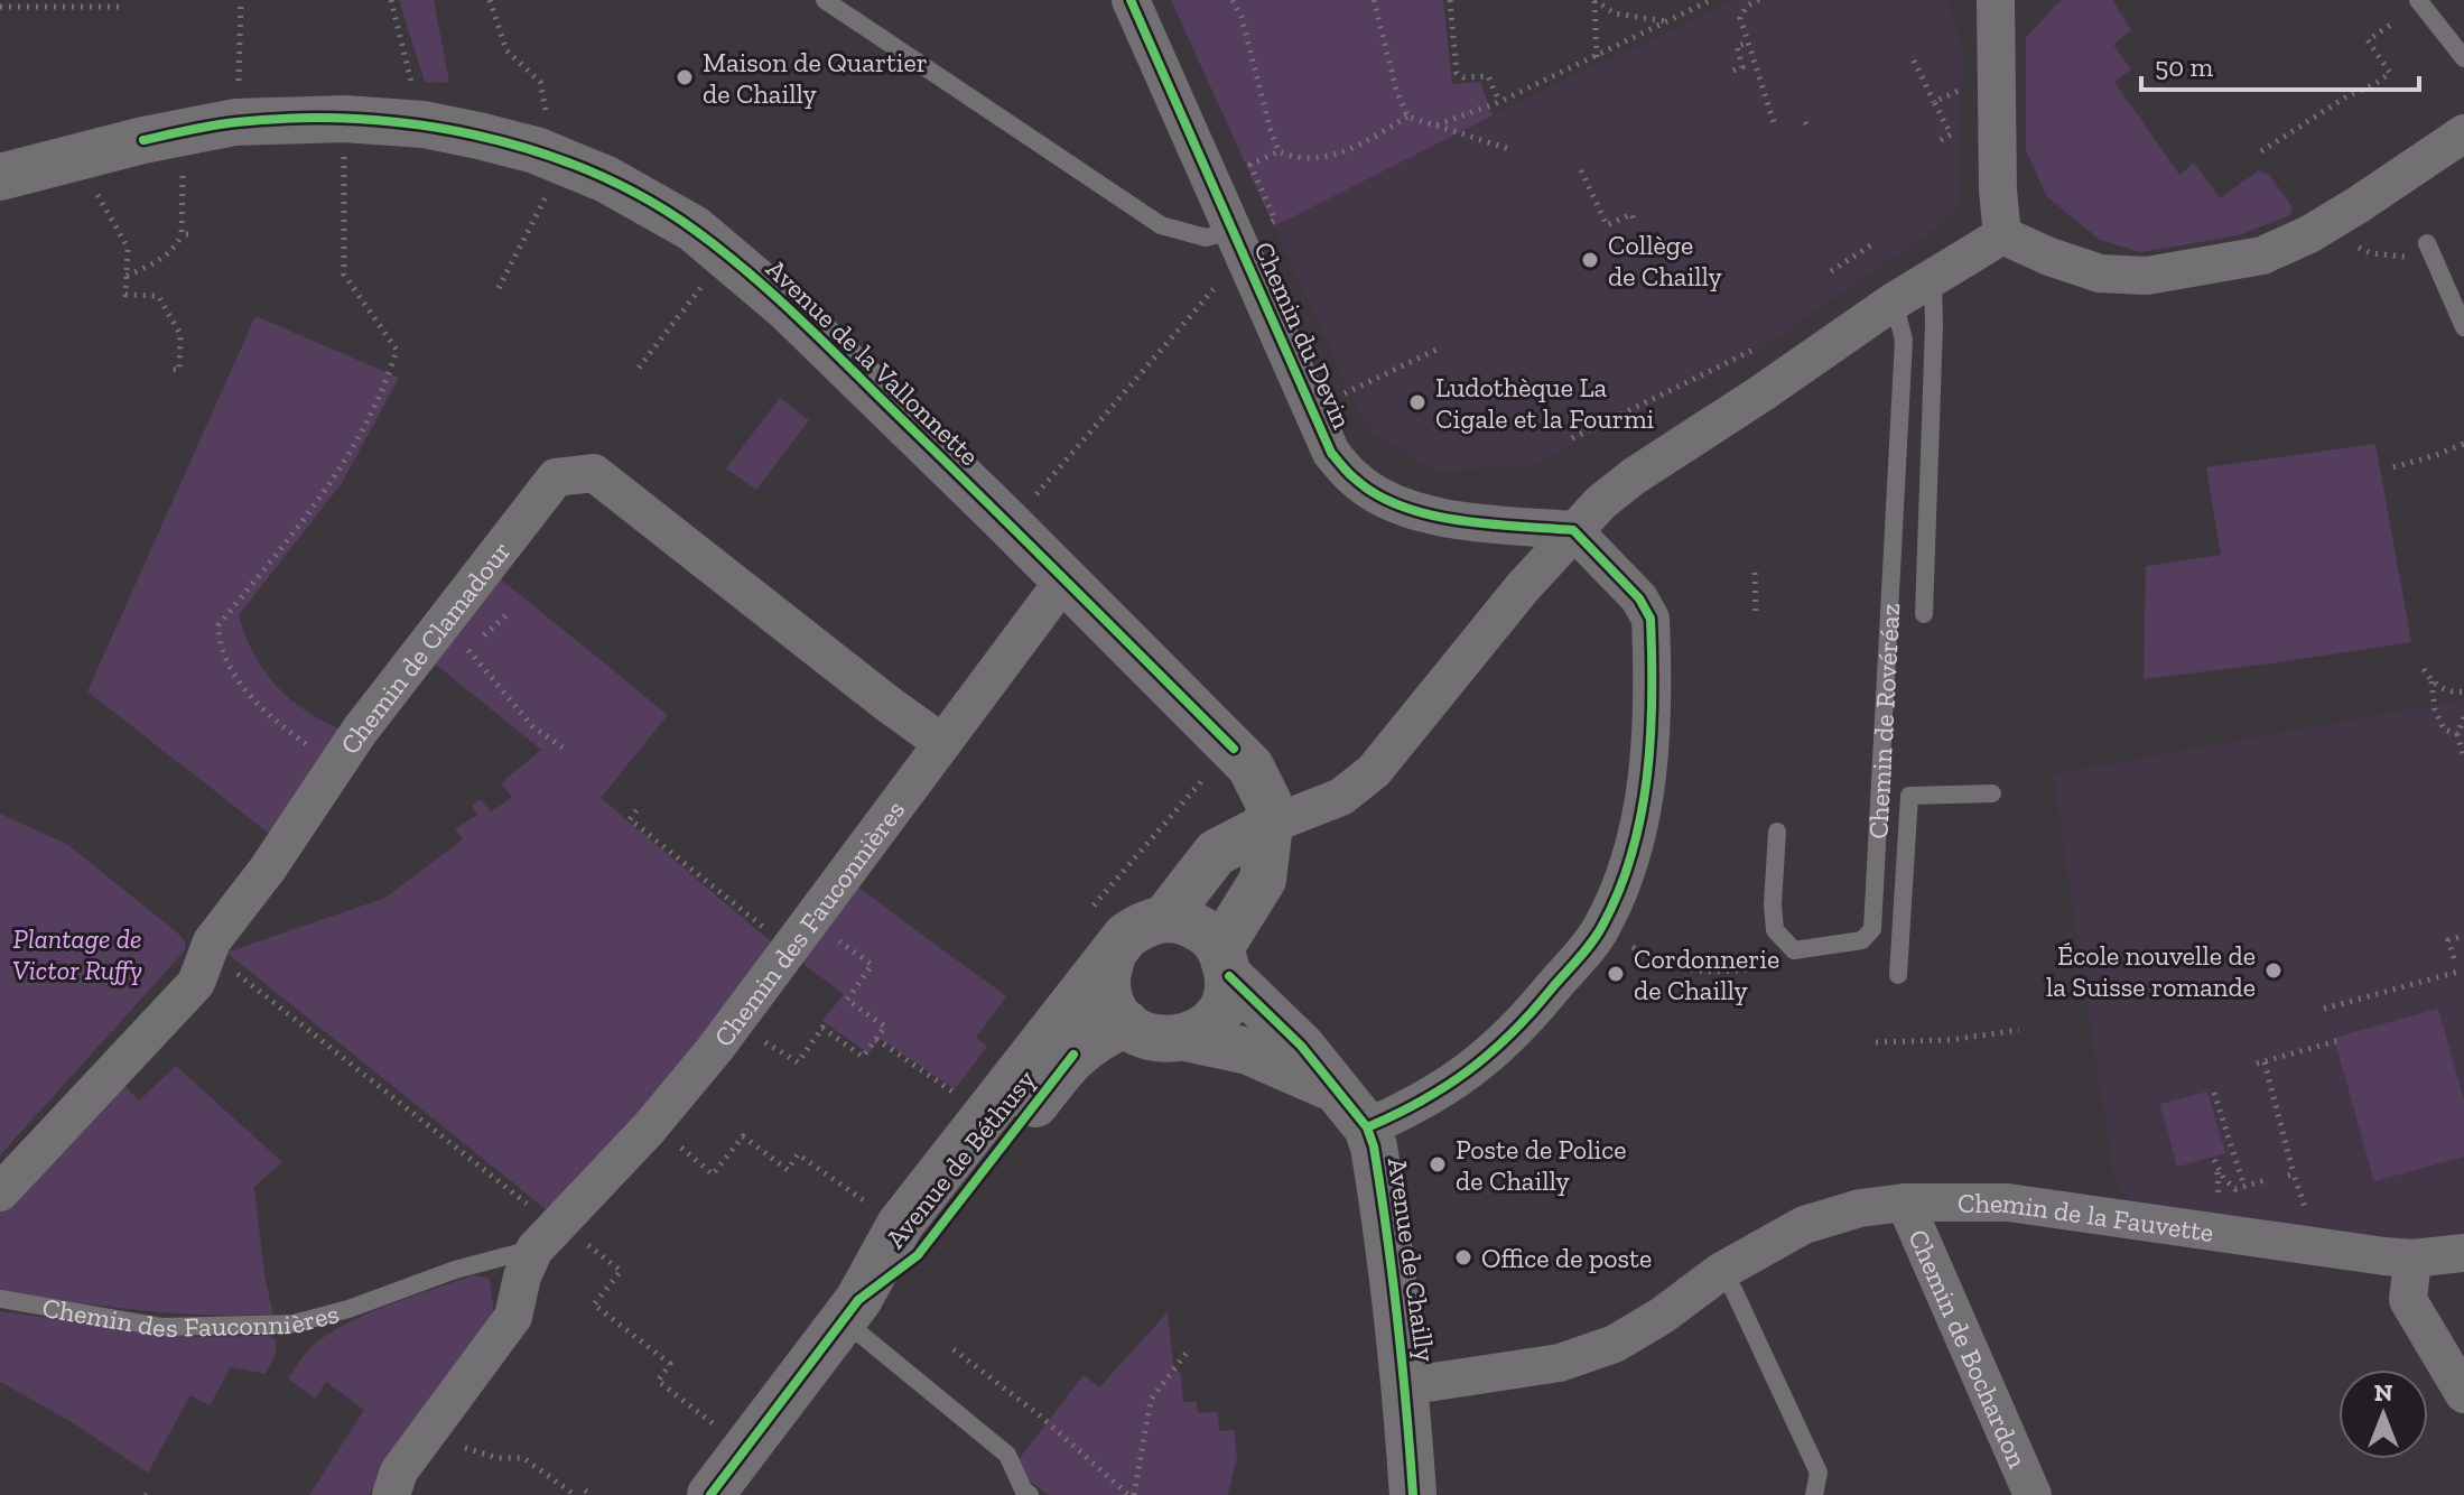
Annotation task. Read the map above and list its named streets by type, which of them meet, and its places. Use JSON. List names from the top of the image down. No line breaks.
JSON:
{"streets":{"street":["Chemin du Devin","Avenue de la Vallonnette","Chemin de Clamadour","Chemin des Fauconnières","Avenue de Béthusy","Chemin de la Fauvette","Avenue de Chailly","Chemin de Bochardon"],"lane":["Chemin de Rovéréaz"]},"crossings":[["Avenue de la Vallonnette","Chemin des Fauconnières"],["Chemin de Clamadour","Chemin des Fauconnières"],["Avenue de Béthusy","Avenue de Chailly"],["Chemin de la Fauvette","Avenue de Chailly"],["Chemin de la Fauvette","Chemin de Bochardon"]],"parks":["Plantage de Victor Ruffy"],"places":["Maison de Quartier de Chailly","Collège de Chailly","Ludothèque La Cigale et la Fourmi","École nouvelle de la Suisse romande","Cordonnerie de Chailly","Poste de Police de Chailly","Office de poste"],"scale_bar":"50 m","north":"top"}
